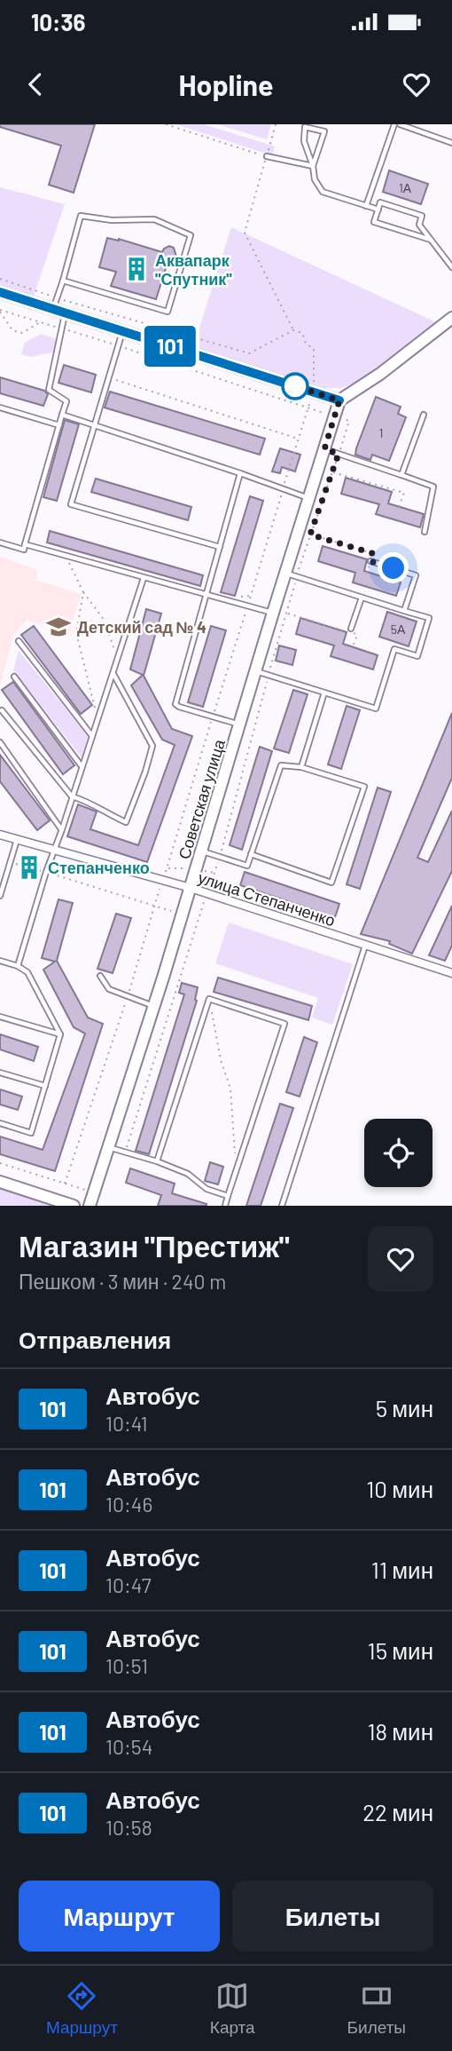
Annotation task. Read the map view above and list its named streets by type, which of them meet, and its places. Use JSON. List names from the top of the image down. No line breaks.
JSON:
{"streets":{"street":["Советская улица","улица Степанченко"]},"crossings":[["Советская улица","улица Степанченко"]],"places":{"building":["Аквапарк \"Спутник\"","Степанченко"],"school or university":["Детский сад № 4"]},"lines":["bus line 101"],"house_numbers":["1А","1","5А"],"page":{"status":"10:36","header":"Hopline","on_map":"101","heading":[["Магазин \"Престиж\"","Пешком · 3 мин · 240 m"],"Отправления"],"list":[{"mark":"101","name":"Автобус","note":"10:41","value":"5 мин"},{"mark":"101","name":"Автобус","note":"10:46","value":"10 мин"},{"mark":"101","name":"Автобус","note":"10:47","value":"11 мин"},{"mark":"101","name":"Автобус","note":"10:51","value":"15 мин"},{"mark":"101","name":"Автобус","note":"10:54","value":"18 мин"},{"mark":"101","name":"Автобус","note":"10:58","value":"22 мин"}],"buttons":["Маршрут","Билеты"],"tabs":["Маршрут","Карта","Билеты"]}}
